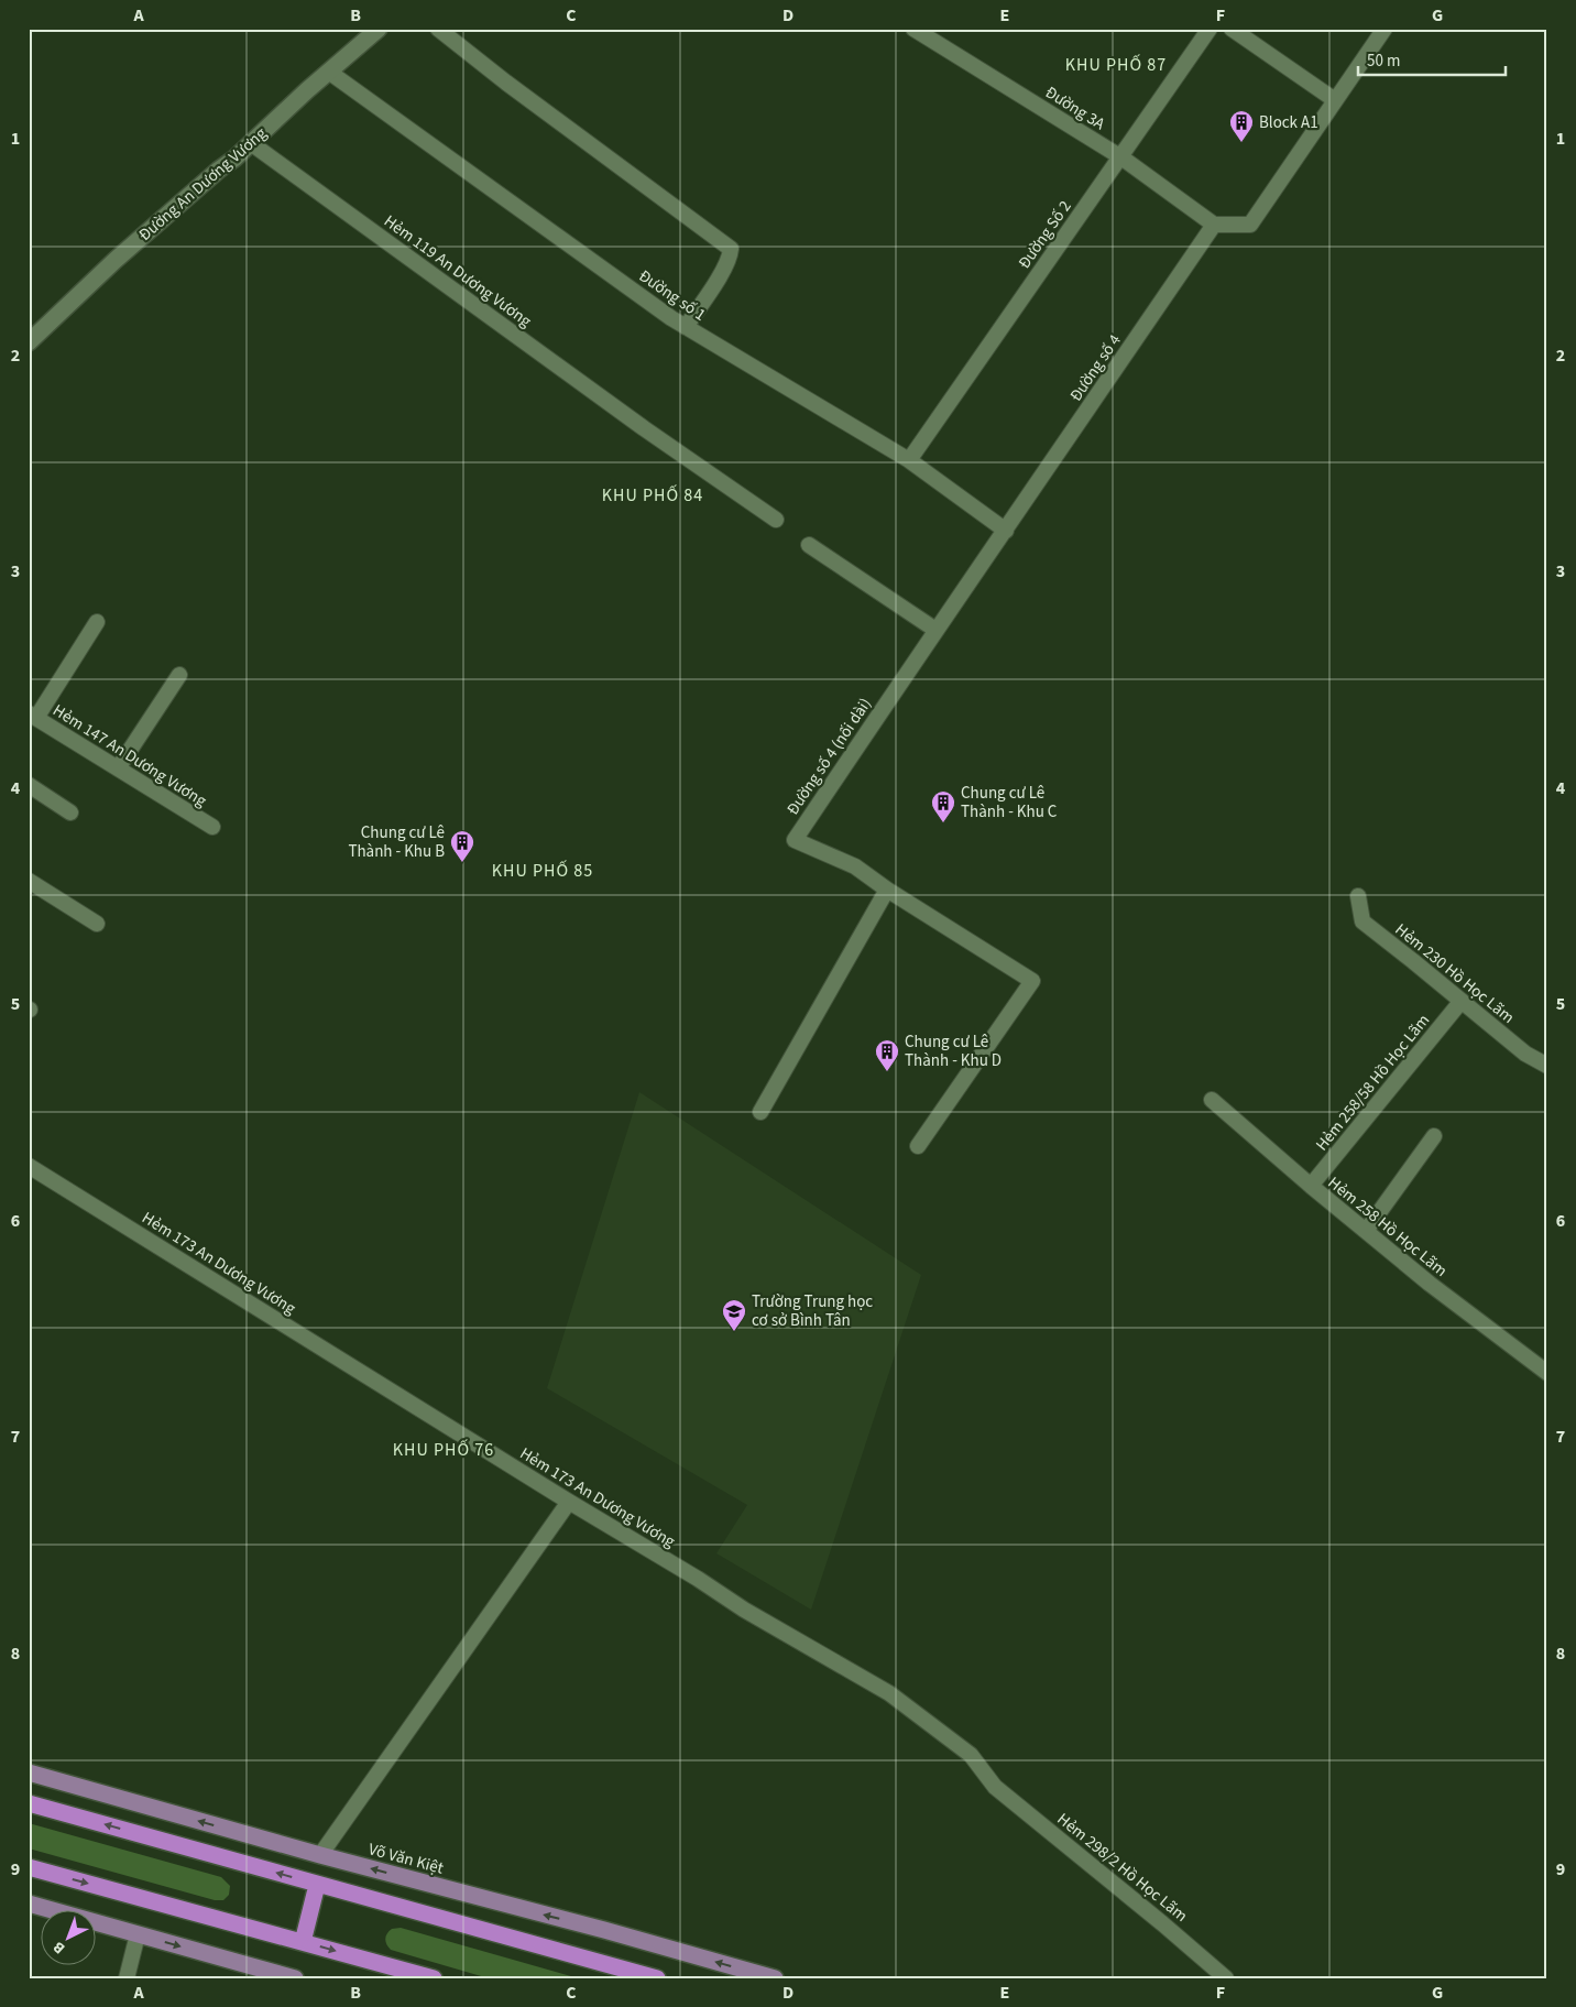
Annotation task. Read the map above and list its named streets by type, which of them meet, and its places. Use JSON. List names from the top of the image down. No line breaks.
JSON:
{"streets":{"main road":["Đường An Dương Vương","Võ Văn Kiệt"],"street":["Đường 3A","Đường Số 2","Hẻm 119 An Dương Vương","Đường số 1","Đường số 4","Hẻm 147 An Dương Vương","Đường số 4 (nối dài)","Hẻm 230 Hồ Học Lãm","Hẻm 258/58 Hồ Học Lãm","Hẻm 258 Hồ Học Lãm","Hẻm 173 An Dương Vương","Hẻm 298/2 Hồ Học Lãm"]},"crossings":[["Đường 3A","Đường Số 2"],["Đường 3A","Đường số 4"],["Đường An Dương Vương","Hẻm 119 An Dương Vương"],["Đường An Dương Vương","Đường số 1"],["Đường Số 2","Đường số 1"],["Đường số 1","Đường số 4"],["Đường số 1","Đường số 4 (nối dài)"],["Đường số 4","Đường số 4 (nối dài)"],["Hẻm 230 Hồ Học Lãm","Hẻm 258/58 Hồ Học Lãm"],["Hẻm 258/58 Hồ Học Lãm","Hẻm 258 Hồ Học Lãm"],["Hẻm 173 An Dương Vương","Hẻm 298/2 Hồ Học Lãm"]],"districts":["KHU PHỐ 87","KHU PHỐ 84","KHU PHỐ 85","KHU PHỐ 76"],"places":{"building":["Block A1","Chung cư Lê Thành - Khu C","Chung cư Lê Thành - Khu B","Chung cư Lê Thành - Khu D"],"school or university":["Trường Trung học cơ sở Bình Tân"]},"scale_bar":"50 m","north":"bottom left","grid":{"columns":["A","B","C","D","E","F","G"],"rows":["1","2","3","4","5","6","7","8","9"]}}
